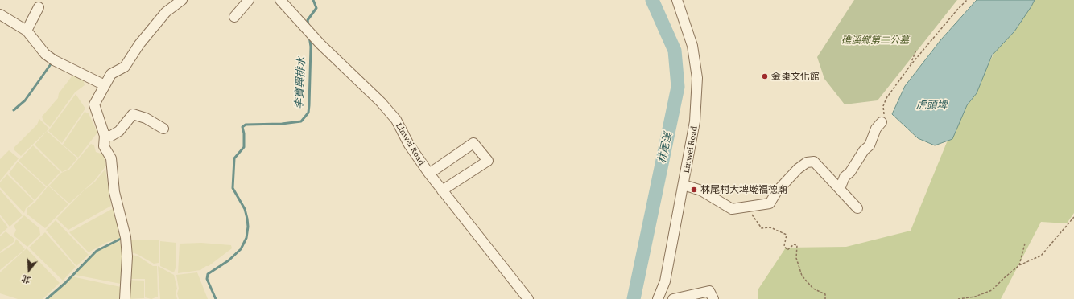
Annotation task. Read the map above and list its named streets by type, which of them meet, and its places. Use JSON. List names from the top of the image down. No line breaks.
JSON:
{"streets":{"street":["Linwei Road"]},"water":["李寶興排水","虎頭埤","林尾溪"],"parks":["礁溪鄉第二公墓"],"places":["金棗文化館","林尾村大埤墘福德廟"],"north":"bottom"}
